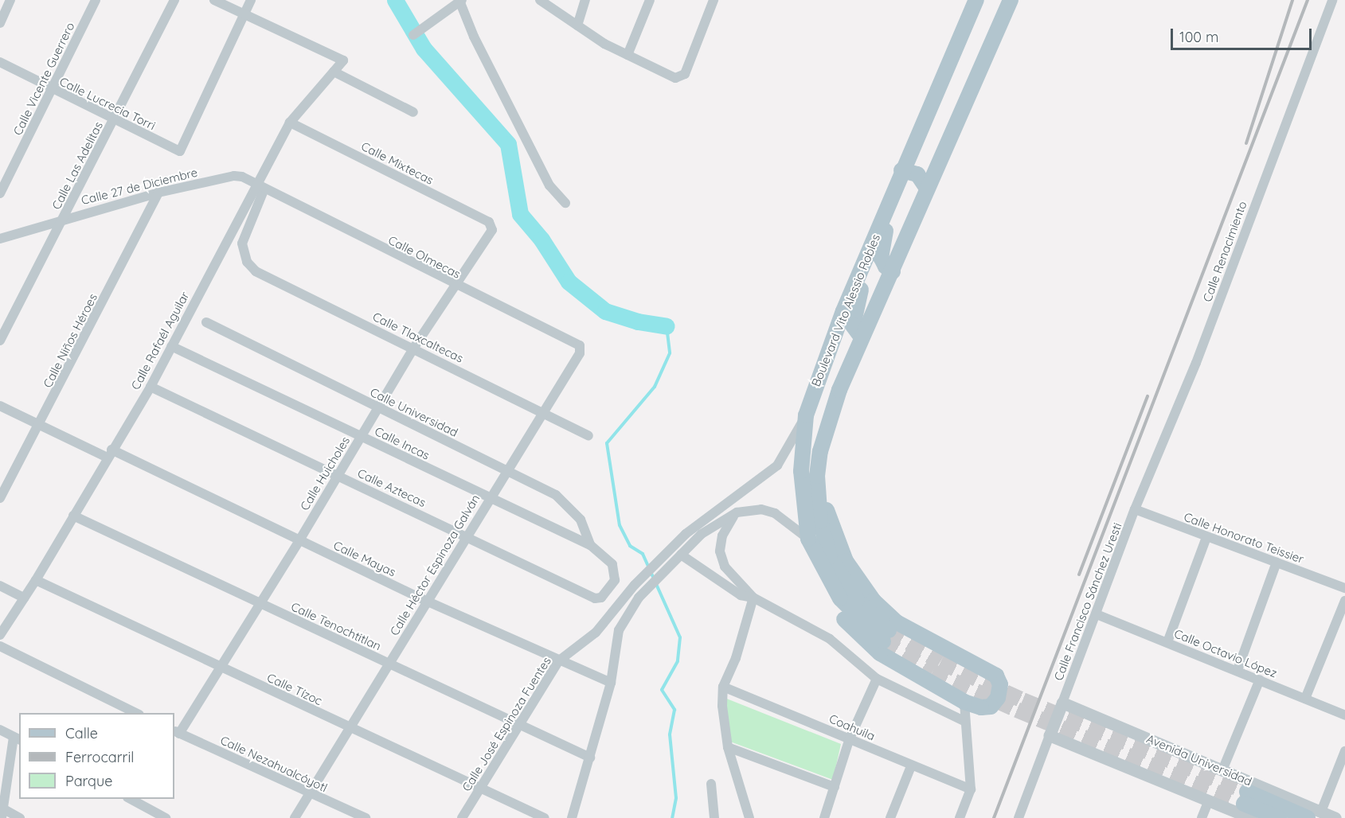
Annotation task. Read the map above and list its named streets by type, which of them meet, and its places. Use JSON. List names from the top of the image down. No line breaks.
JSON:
{"streets":{"main road":["Boulevard Vito Alessio Robles","Avenida Universidad"],"street":["Calle Vicente Guerrero","Calle Lucrecia Torri","Calle Mixtecas","Calle Las Adelitas","Calle 27 de Diciembre","Calle Renacimiento","Calle Olmecas","Calle Tlaxcaltecas","Calle Niños Héroes","Calle Rafaél Aguilar","Calle Universidad","Calle Incas","Calle Huicholes","Calle Aztecas","Calle Honorato Teissier","Calle Mayas","Calle Héctor Espinoza Galván","Calle Francisco Sánchez Uresti","Calle Tenochtitlan","Calle Octavio López","Calle Tízoc","Calle José Espinoza Fuentes","Coahuila","Calle Nezahualcóyotl"]},"crossings":[["Calle Vicente Guerrero","Calle Lucrecia Torri"],["Calle Lucrecia Torri","Calle Las Adelitas"],["Calle Lucrecia Torri","Calle Rafaél Aguilar"],["Calle Mixtecas","Calle Rafaél Aguilar"],["Calle Mixtecas","Calle Huicholes"],["Calle Las Adelitas","Calle 27 de Diciembre"],["Calle 27 de Diciembre","Calle Olmecas"],["Calle 27 de Diciembre","Calle Tlaxcaltecas"],["Calle 27 de Diciembre","Calle Niños Héroes"],["Calle 27 de Diciembre","Calle Rafaél Aguilar"],["Calle Renacimiento","Calle Honorato Teissier"],["Calle Renacimiento","Calle Francisco Sánchez Uresti"],["Calle Olmecas","Calle Tlaxcaltecas"],["Calle Olmecas","Calle Rafaél Aguilar"],["Calle Olmecas","Calle Huicholes"],["Calle Olmecas","Calle Héctor Espinoza Galván"],["Boulevard Vito Alessio Robles","Calle José Espinoza Fuentes"],["Calle Tlaxcaltecas","Calle Rafaél Aguilar"],["Calle Tlaxcaltecas","Calle Huicholes"],["Calle Tlaxcaltecas","Calle Héctor Espinoza Galván"],["Calle Niños Héroes","Calle Mayas"],["Calle Rafaél Aguilar","Calle Incas"],["Calle Rafaél Aguilar","Calle Aztecas"],["Calle Rafaél Aguilar","Calle Mayas"],["Calle Rafaél Aguilar","Calle Tenochtitlan"],["Calle Rafaél Aguilar","Calle Tízoc"],["Calle Universidad","Calle Incas"],["Calle Universidad","Calle Huicholes"],["Calle Universidad","Calle Héctor Espinoza Galván"],["Calle Incas","Calle Huicholes"],["Calle Incas","Calle Aztecas"],["Calle Incas","Calle Héctor Espinoza Galván"],["Calle Huicholes","Calle Aztecas"],["Calle Huicholes","Calle Mayas"],["Calle Huicholes","Calle Tenochtitlan"],["Calle Huicholes","Calle Tízoc"],["Calle Huicholes","Calle Nezahualcóyotl"],["Calle Aztecas","Calle Héctor Espinoza Galván"],["Calle Honorato Teissier","Calle Francisco Sánchez Uresti"],["Calle Mayas","Calle Héctor Espinoza Galván"],["Calle Mayas","Calle José Espinoza Fuentes"],["Calle Héctor Espinoza Galván","Calle Tenochtitlan"],["Calle Héctor Espinoza Galván","Calle Tízoc"],["Calle Héctor Espinoza Galván","Calle Nezahualcóyotl"],["Calle Francisco Sánchez Uresti","Calle Octavio López"],["Calle Francisco Sánchez Uresti","Avenida Universidad"],["Calle Tenochtitlan","Calle José Espinoza Fuentes"],["Calle Tízoc","Calle José Espinoza Fuentes"]],"legend":["Calle","Ferrocarril","Parque"],"scale_bar":"100 m"}
